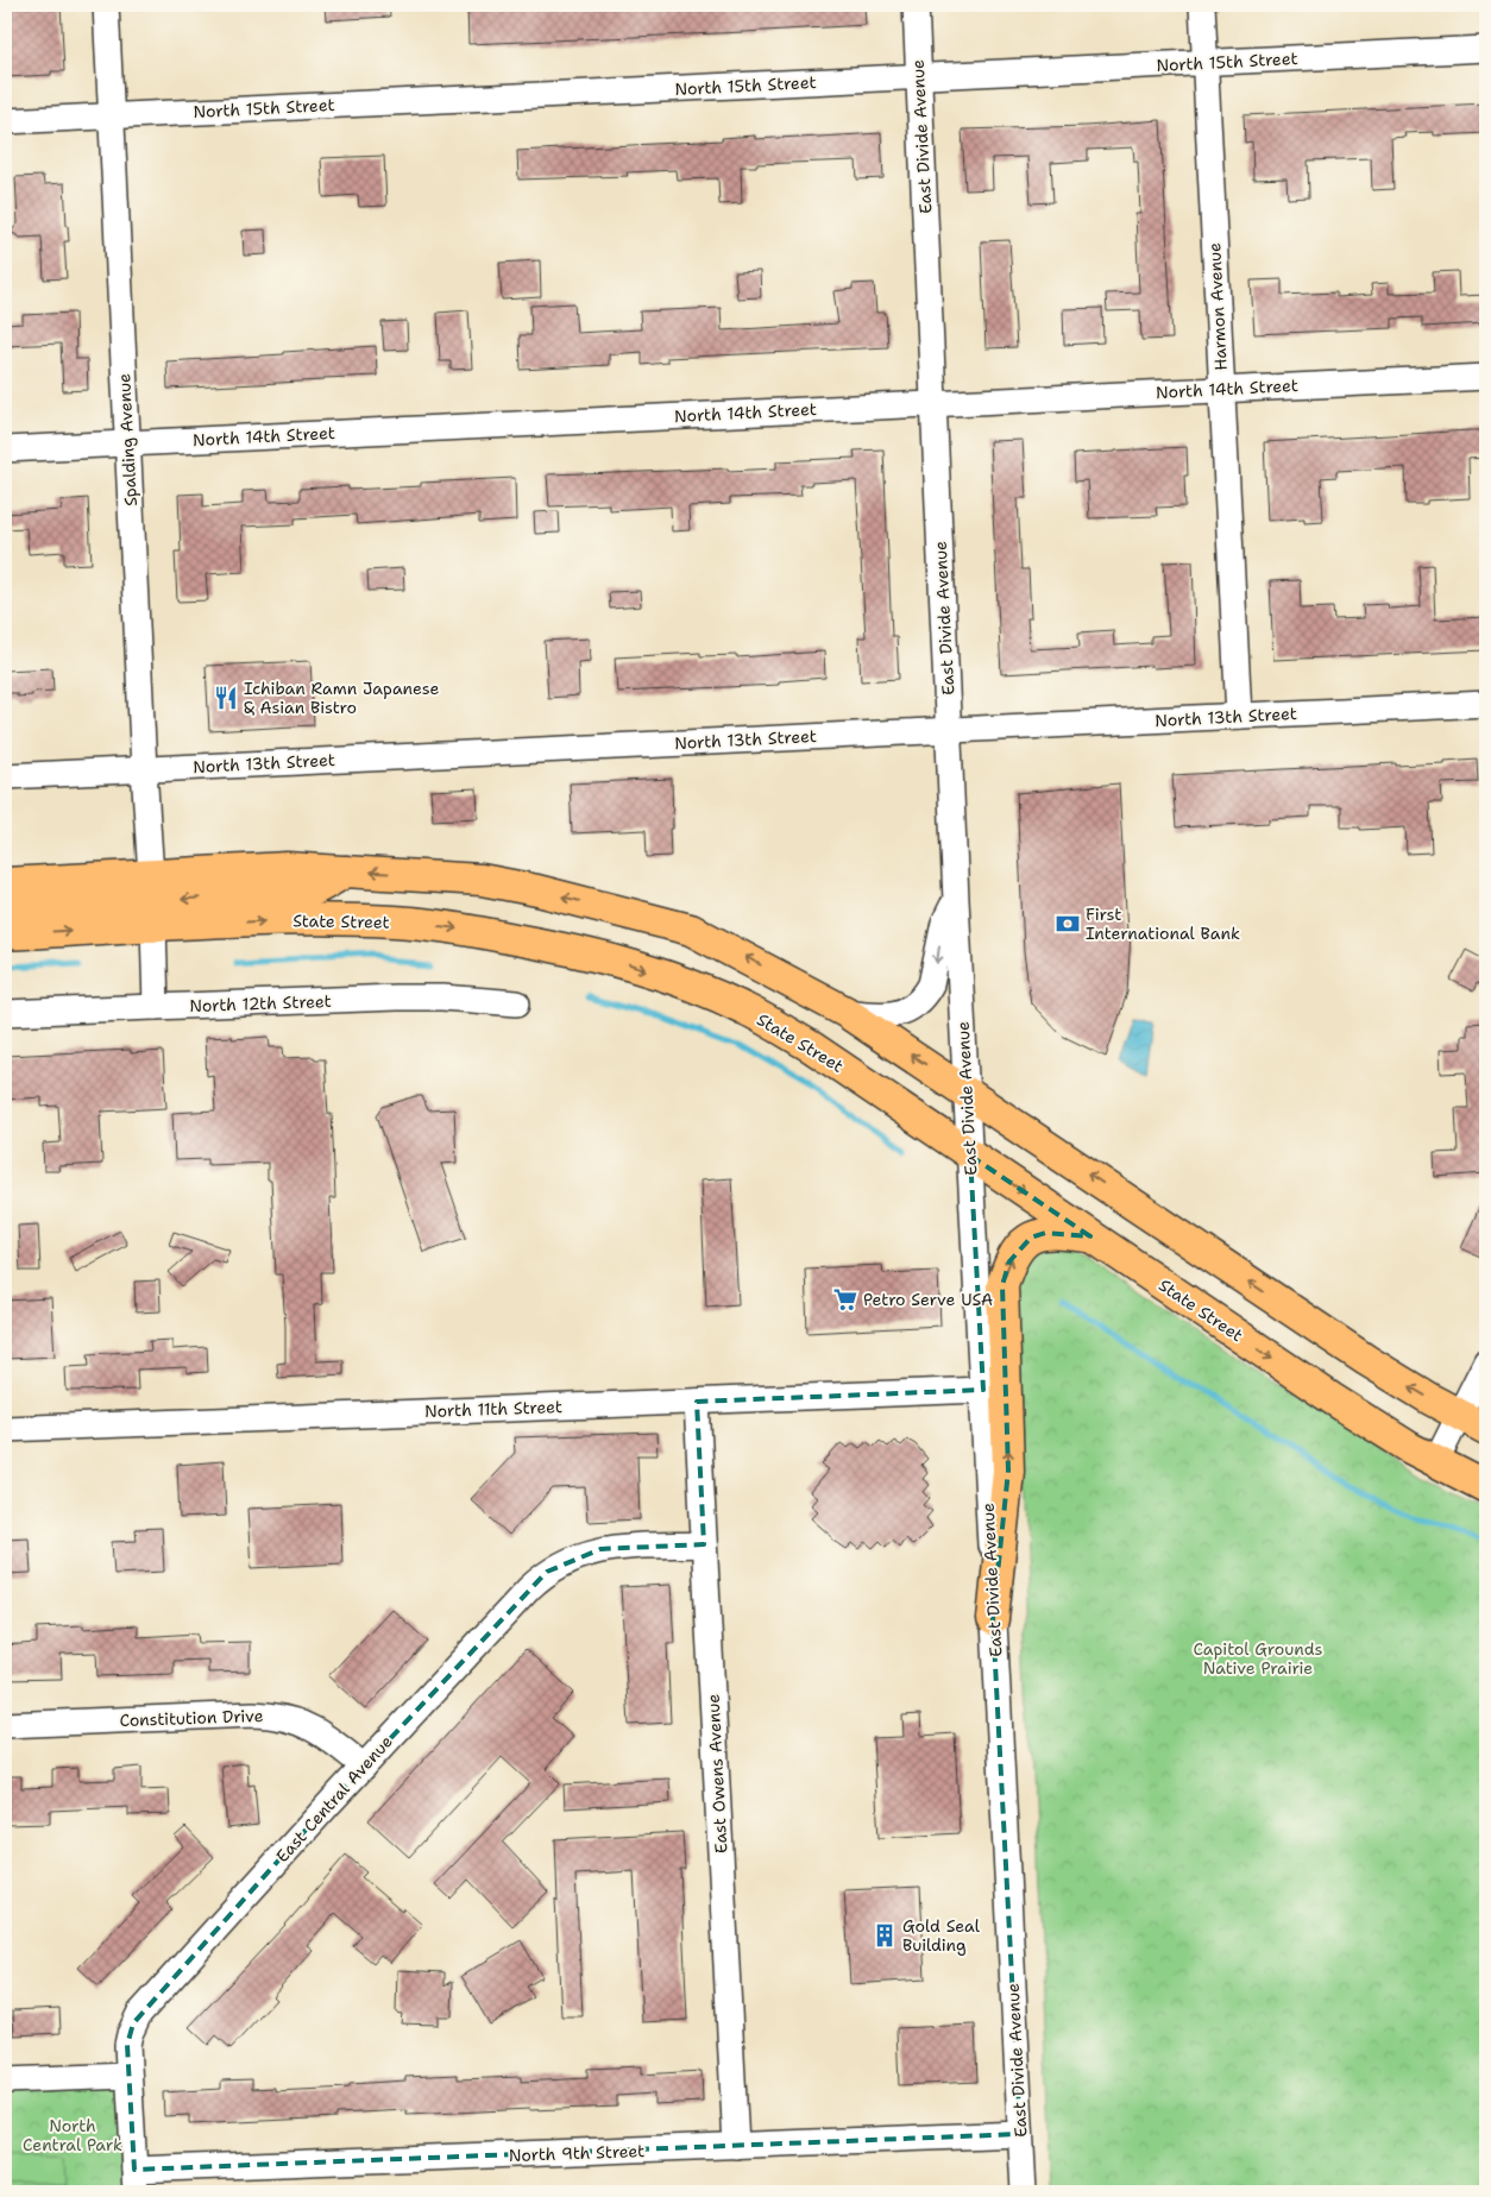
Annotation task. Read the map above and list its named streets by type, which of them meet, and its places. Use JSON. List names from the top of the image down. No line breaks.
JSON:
{"streets":{"main road":["State Street"],"street":["North 15th Street","East Divide Avenue","Harmon Avenue","North 14th Street","Spalding Avenue","North 13th Street","North 12th Street","North 11th Street","Constitution Drive","East Owens Avenue","East Central Avenue","North 9th Street"]},"crossings":[["North 15th Street","East Divide Avenue"],["North 15th Street","Harmon Avenue"],["North 15th Street","Spalding Avenue"],["East Divide Avenue","North 14th Street"],["East Divide Avenue","North 13th Street"],["East Divide Avenue","State Street"],["East Divide Avenue","North 11th Street"],["East Divide Avenue","North 9th Street"],["Harmon Avenue","North 14th Street"],["Harmon Avenue","North 13th Street"],["North 14th Street","Spalding Avenue"],["Spalding Avenue","North 13th Street"],["North 11th Street","East Owens Avenue"],["Constitution Drive","East Central Avenue"],["East Owens Avenue","East Central Avenue"],["East Owens Avenue","North 9th Street"],["East Central Avenue","North 9th Street"]],"parks":["Capitol Grounds Native Prairie","North Central Park"],"places":{"restaurant":["Ichiban Ramn Japanese & Asian Bistro"],"bank":["First International Bank"],"supermarket":["Petro Serve USA"],"building":["Gold Seal Building"]}}
